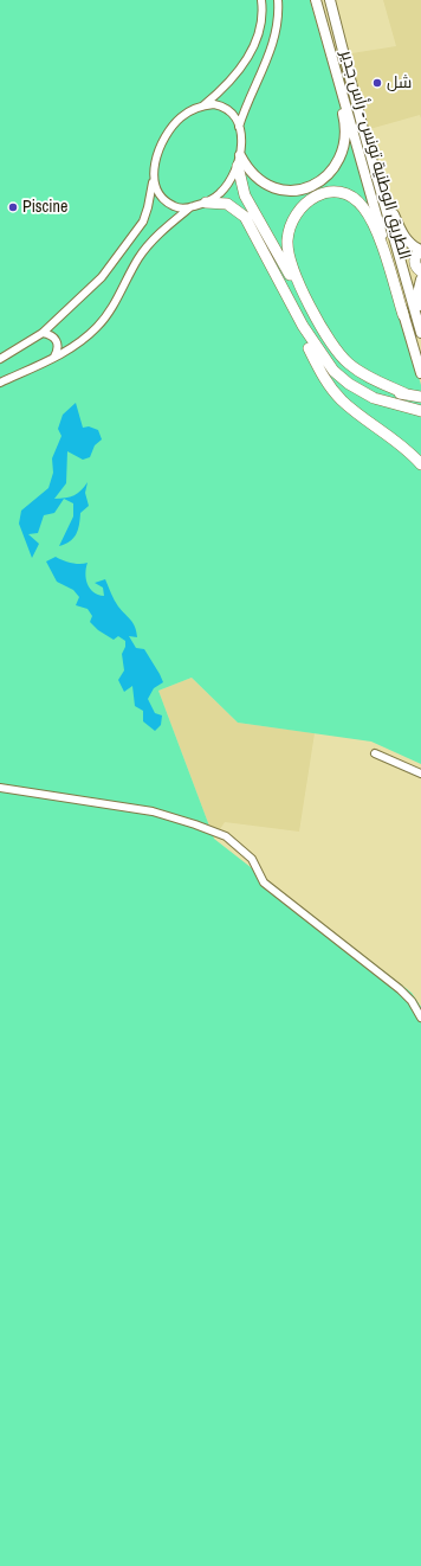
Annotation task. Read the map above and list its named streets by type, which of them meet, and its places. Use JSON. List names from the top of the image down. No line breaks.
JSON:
{"streets":{"main road":["الطريق الوطنية تونس - رأس جدير"]},"places":["شل","Piscine"]}
